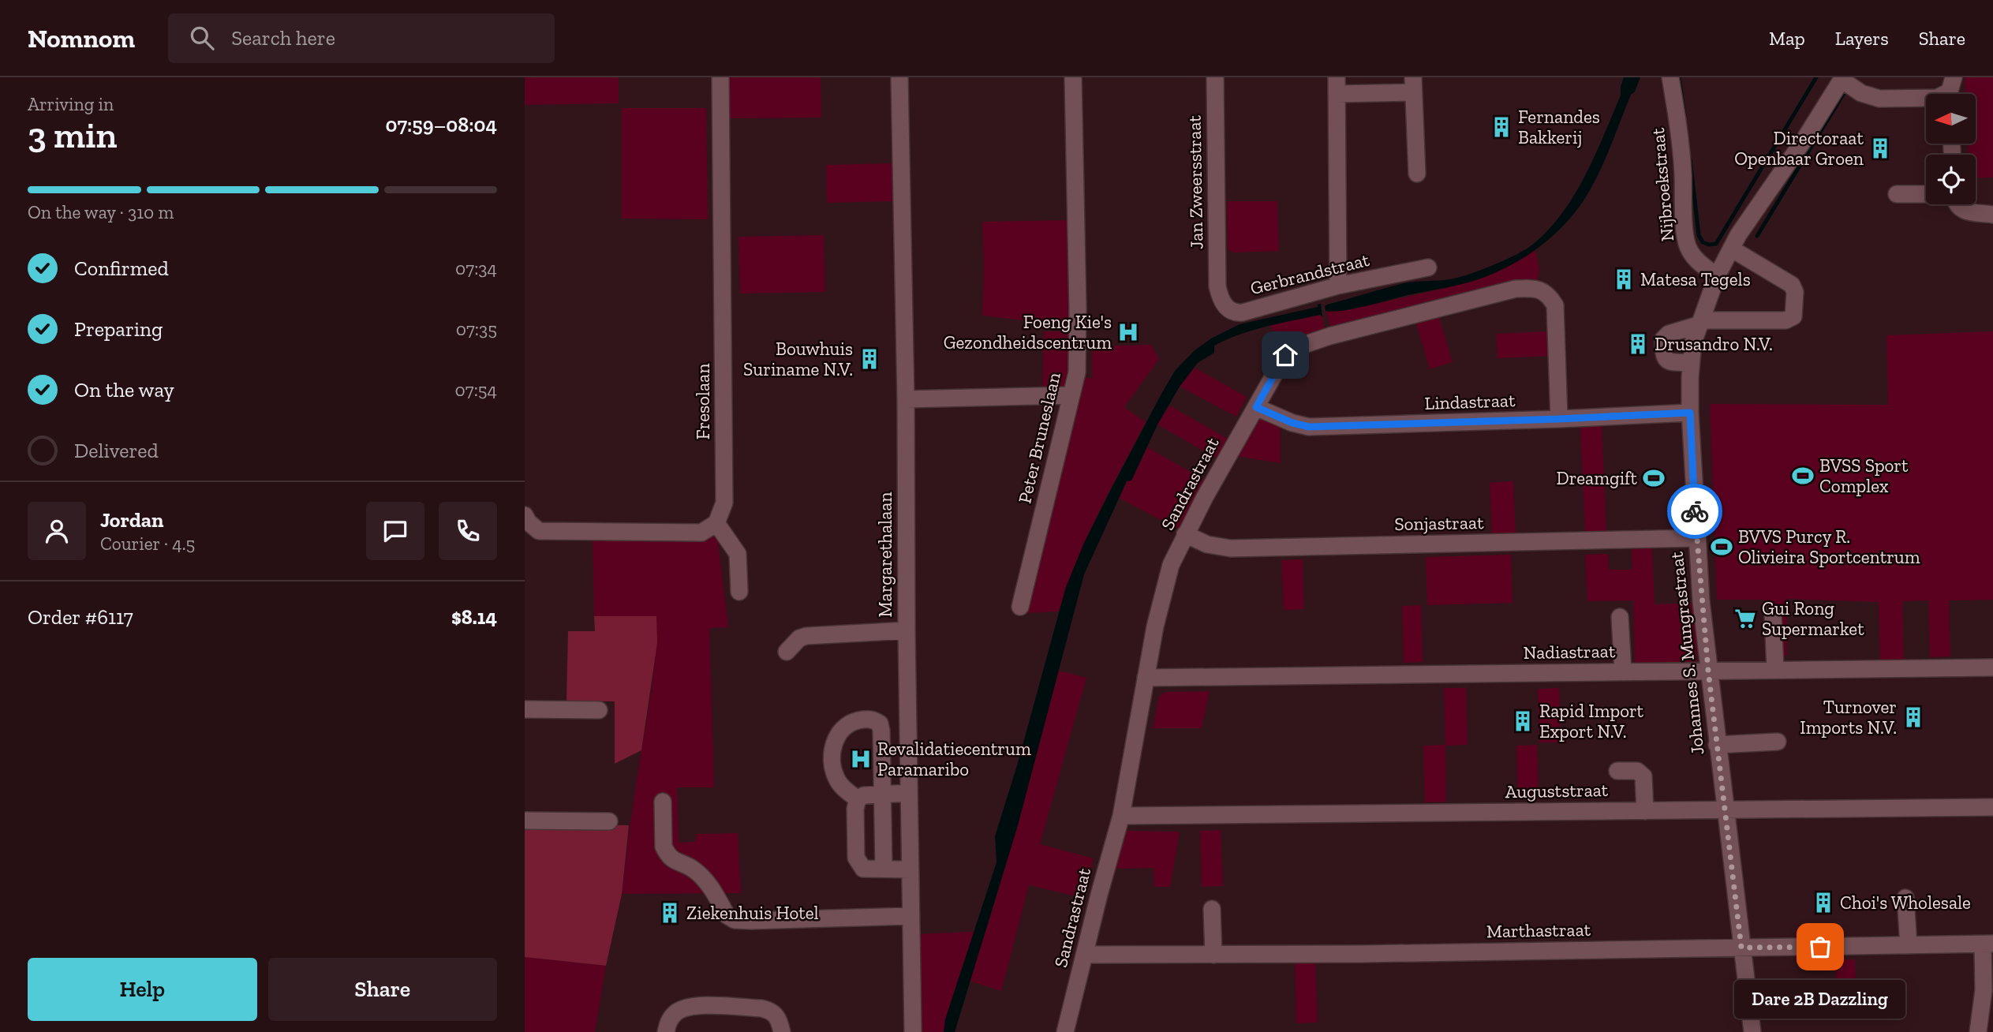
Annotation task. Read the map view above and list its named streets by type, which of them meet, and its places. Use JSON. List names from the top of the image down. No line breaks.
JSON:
{"streets":{"street":["Jan Zweersstraat","Nijbroekstraat","Gerbrandstraat","Fresolaan","Lindastraat","Peter Bruneslaan","Sandrastraat","Sonjastraat","Margarethalaan","Nadiastraat","Johannes S. Mungrastraat","Auguststraat","Marthastraat"]},"crossings":[["Jan Zweersstraat","Gerbrandstraat"],["Nijbroekstraat","Johannes S. Mungrastraat"],["Lindastraat","Sandrastraat"],["Lindastraat","Johannes S. Mungrastraat"],["Sandrastraat","Sonjastraat"],["Sandrastraat","Nadiastraat"],["Sandrastraat","Auguststraat"],["Sandrastraat","Marthastraat"],["Sonjastraat","Johannes S. Mungrastraat"],["Nadiastraat","Johannes S. Mungrastraat"],["Johannes S. Mungrastraat","Auguststraat"],["Johannes S. Mungrastraat","Marthastraat"]],"places":{"building":["Fernandes Bakkerij","Directoraat Openbaar Groen","Matesa Tegels","Drusandro N.V.","Bouwhuis Suriname N.V.","Turnover Imports N.V.","Rapid Import Export N.V.","Choi's Wholesale","Ziekenhuis Hotel"],"hospital":["Foeng Kie's Gezondheidscentrum","Revalidatiecentrum Paramaribo"],"sports":["BVSS Sport Complex","Dreamgift","BVVS Purcy R. Olivieira Sportcentrum"],"supermarket":["Gui Rong Supermarket"],"other":["Dare 2B Dazzling"]},"north":"left","page":{"header":"Nomnom","search":"Search here","nav":["Map","Layers","Share"],"heading":["3 min","Arriving in","07:59–08:04"],"panel":["Jordan","Courier · 4.5","Order #6117","$8.14"],"bar":"On the way · 310 m","list":[["Confirmed","07:34"],["Preparing","07:35"],["On the way","07:54"],"Delivered"],"buttons":["Help","Share"],"bubble":"Dare 2B Dazzling"}}
